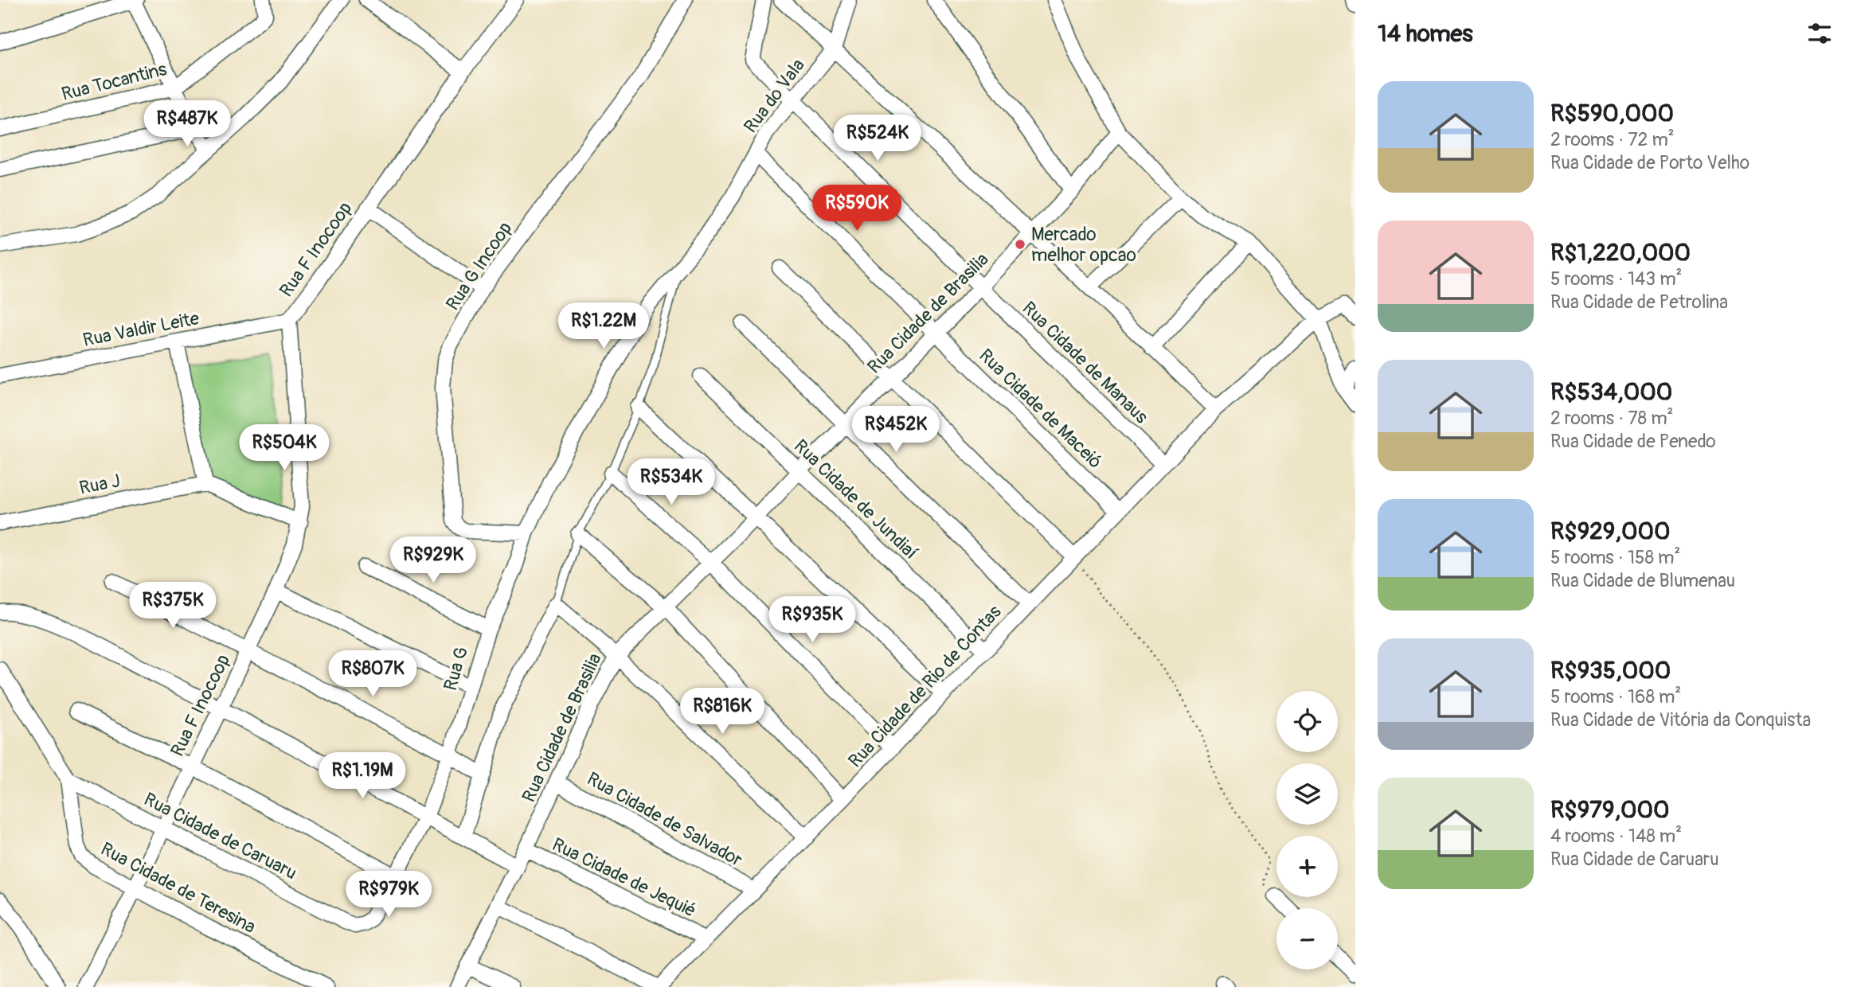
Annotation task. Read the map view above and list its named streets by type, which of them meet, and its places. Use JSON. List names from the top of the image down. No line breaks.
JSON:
{"streets":{"street":["Rua Tocantins","Rua do Vala","Rua F Inocoop","Rua G Incoop","Rua Cidade de Brasilia","Rua Valdir Leite","Rua Cidade de Manaus","Rua Cidade de Maceió","Rua J","Rua Cidade de Jundiaí","Rua G","Rua Cidade de Rio de Contas","Rua Cidade de Salvador","Rua Cidade de Caruaru","Rua Cidade de Jequié","Rua Cidade de Teresina"]},"crossings":[["Rua do Vala","Rua Cidade de Manaus"],["Rua do Vala","Rua Cidade de Maceió"],["Rua do Vala","Rua G"],["Rua F Inocoop","Rua Valdir Leite"],["Rua F Inocoop","Rua Cidade de Caruaru"],["Rua F Inocoop","Rua Cidade de Teresina"],["Rua G Incoop","Rua G"],["Rua Cidade de Brasilia","Rua Cidade de Manaus"],["Rua Cidade de Brasilia","Rua Cidade de Maceió"],["Rua Cidade de Brasilia","Rua Cidade de Jundiaí"],["Rua Cidade de Brasilia","Rua Cidade de Salvador"],["Rua Cidade de Brasilia","Rua Cidade de Jequié"],["Rua Cidade de Manaus","Rua Cidade de Rio de Contas"],["Rua Cidade de Maceió","Rua Cidade de Rio de Contas"],["Rua Cidade de Jundiaí","Rua Cidade de Rio de Contas"],["Rua G","Rua Cidade de Caruaru"],["Rua Cidade de Rio de Contas","Rua Cidade de Salvador"],["Rua Cidade de Rio de Contas","Rua Cidade de Jequié"],["Rua Cidade de Caruaru","Rua Cidade de Teresina"]],"places":["Mercado melhor opcao"],"page":{"heading":"14 homes","list":[{"name":"R$590,000","note":"2 rooms · 72 m² · Rua Cidade de Porto Velho"},{"name":"R$1,220,000","note":"5 rooms · 143 m² · Rua Cidade de Petrolina"},{"name":"R$534,000","note":"2 rooms · 78 m² · Rua Cidade de Penedo"},{"name":"R$929,000","note":"5 rooms · 158 m² · Rua Cidade de Blumenau"},{"name":"R$935,000","note":"5 rooms · 168 m² · Rua Cidade de Vitória da Conquista"},{"name":"R$979,000","note":"4 rooms · 148 m² · Rua Cidade de Caruaru"}],"price":["R$487K","R$524K","R$590K","R$1.22M","R$452K","R$504K","R$534K","R$929K","R$375K","R$935K","R$807K","R$816K","R$1.19M","R$979K"],"map_buttons":["+","−"]}}
